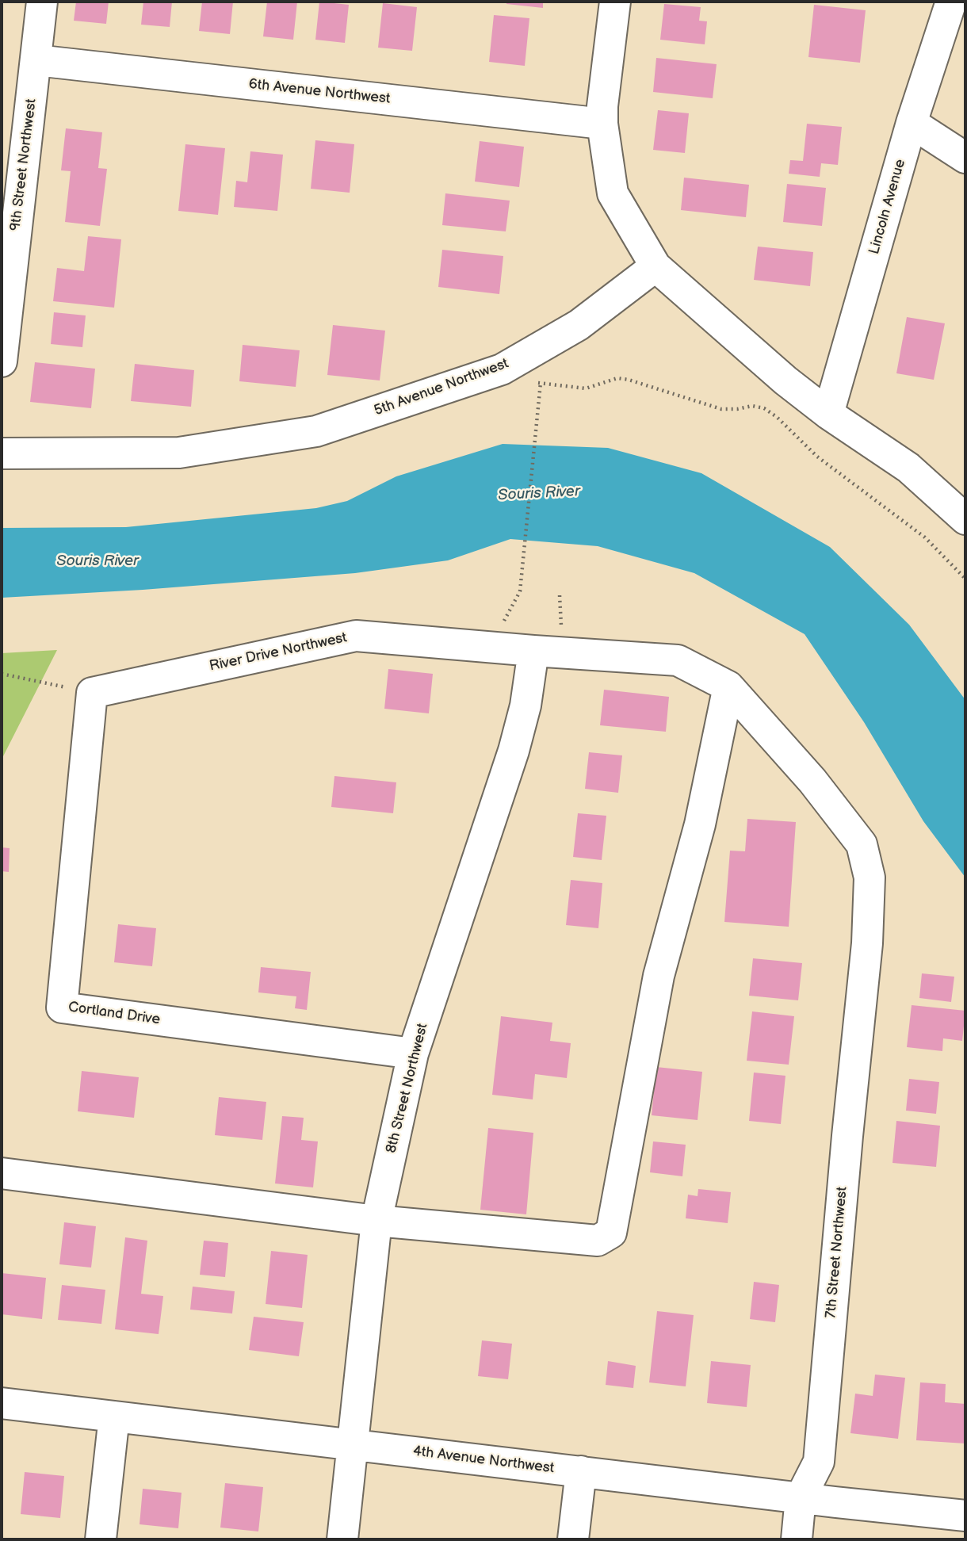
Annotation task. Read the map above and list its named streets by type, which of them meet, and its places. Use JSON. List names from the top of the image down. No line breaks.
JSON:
{"streets":{"street":["6th Avenue Northwest","9th Street Northwest","Lincoln Avenue","5th Avenue Northwest","River Drive Northwest","Cortland Drive","8th Street Northwest","7th Street Northwest","4th Avenue Northwest"]},"crossings":[["6th Avenue Northwest","9th Street Northwest"],["River Drive Northwest","Cortland Drive"],["River Drive Northwest","8th Street Northwest"],["River Drive Northwest","7th Street Northwest"],["Cortland Drive","8th Street Northwest"],["8th Street Northwest","4th Avenue Northwest"],["7th Street Northwest","4th Avenue Northwest"]],"water":["Souris River"]}
